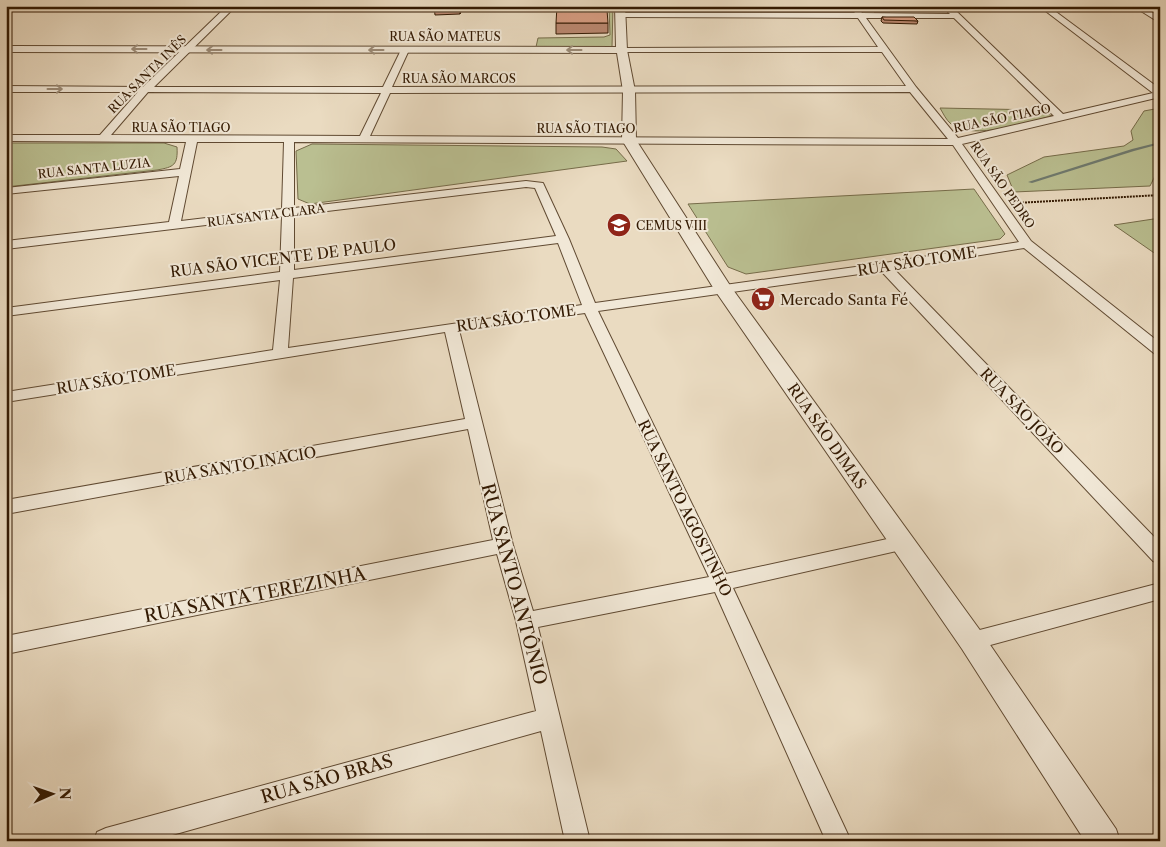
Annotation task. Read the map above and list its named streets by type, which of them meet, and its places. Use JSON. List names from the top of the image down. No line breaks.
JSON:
{"streets":{"street":["RUA SÃO MATEUS","RUA SANTA INÊS","RUA SÃO MARCOS","RUA SÃO TIAGO","RUA SANTA LUZIA","RUA SÃO PEDRO","RUA SANTA CLARA","RUA SÃO VICENTE DE PAULO","RUA SÃO TOME","RUA SÃO JOÃO","RUA SÃO DIMAS","RUA SANTO INACIO","RUA SANTO AGOSTINHO","RUA SANTO ANTÔNIO","RUA SANTA TEREZINHA","RUA SÃO BRAS"]},"crossings":[["RUA SÃO MATEUS","RUA SANTA INÊS"],["RUA SÃO MATEUS","RUA SÃO PEDRO"],["RUA SANTA INÊS","RUA SÃO MARCOS"],["RUA SANTA INÊS","RUA SÃO TIAGO"],["RUA SÃO MARCOS","RUA SÃO PEDRO"],["RUA SÃO TIAGO","RUA SÃO PEDRO"],["RUA SÃO TIAGO","RUA SÃO DIMAS"],["RUA SÃO PEDRO","RUA SÃO TOME"],["RUA SANTA CLARA","RUA SANTO AGOSTINHO"],["RUA SÃO VICENTE DE PAULO","RUA SANTO AGOSTINHO"],["RUA SÃO TOME","RUA SÃO JOÃO"],["RUA SÃO TOME","RUA SÃO DIMAS"],["RUA SÃO TOME","RUA SANTO AGOSTINHO"],["RUA SÃO TOME","RUA SANTO ANTÔNIO"],["RUA SANTO INACIO","RUA SANTO ANTÔNIO"],["RUA SANTO ANTÔNIO","RUA SANTA TEREZINHA"],["RUA SANTO ANTÔNIO","RUA SÃO BRAS"]],"one_way":["RUA SÃO MATEUS"],"places":{"school or university":["CEMUS VIII"],"supermarket":["Mercado Santa Fé"]},"north":"right"}
